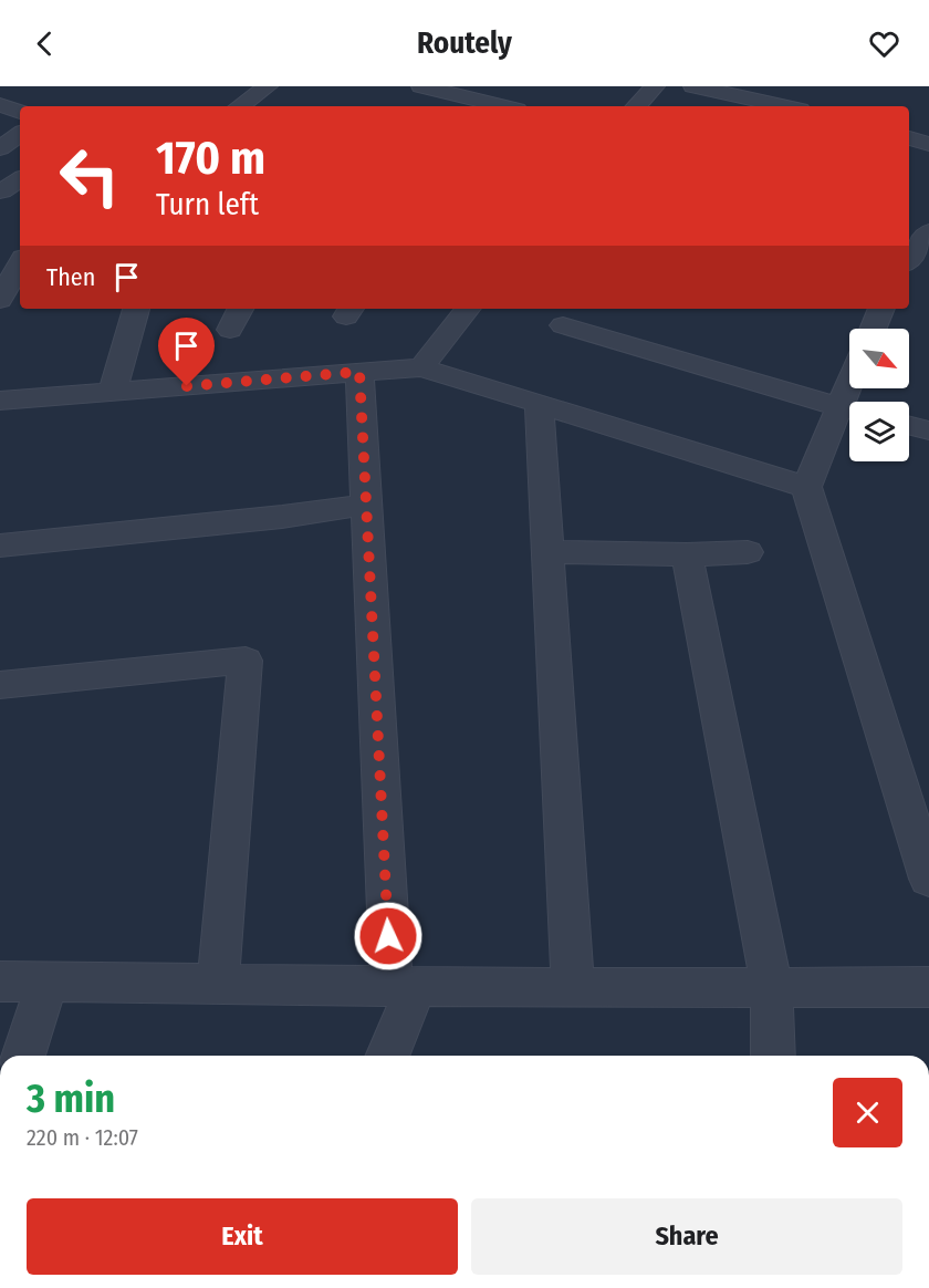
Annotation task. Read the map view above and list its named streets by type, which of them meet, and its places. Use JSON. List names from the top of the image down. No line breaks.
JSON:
{"north":"bottom right","page":{"header":"Routely","turn":["170 m","Turn left"],"then":"Then","heading":["3 min","220 m · 12:07"],"buttons":["Exit","Share"]}}
